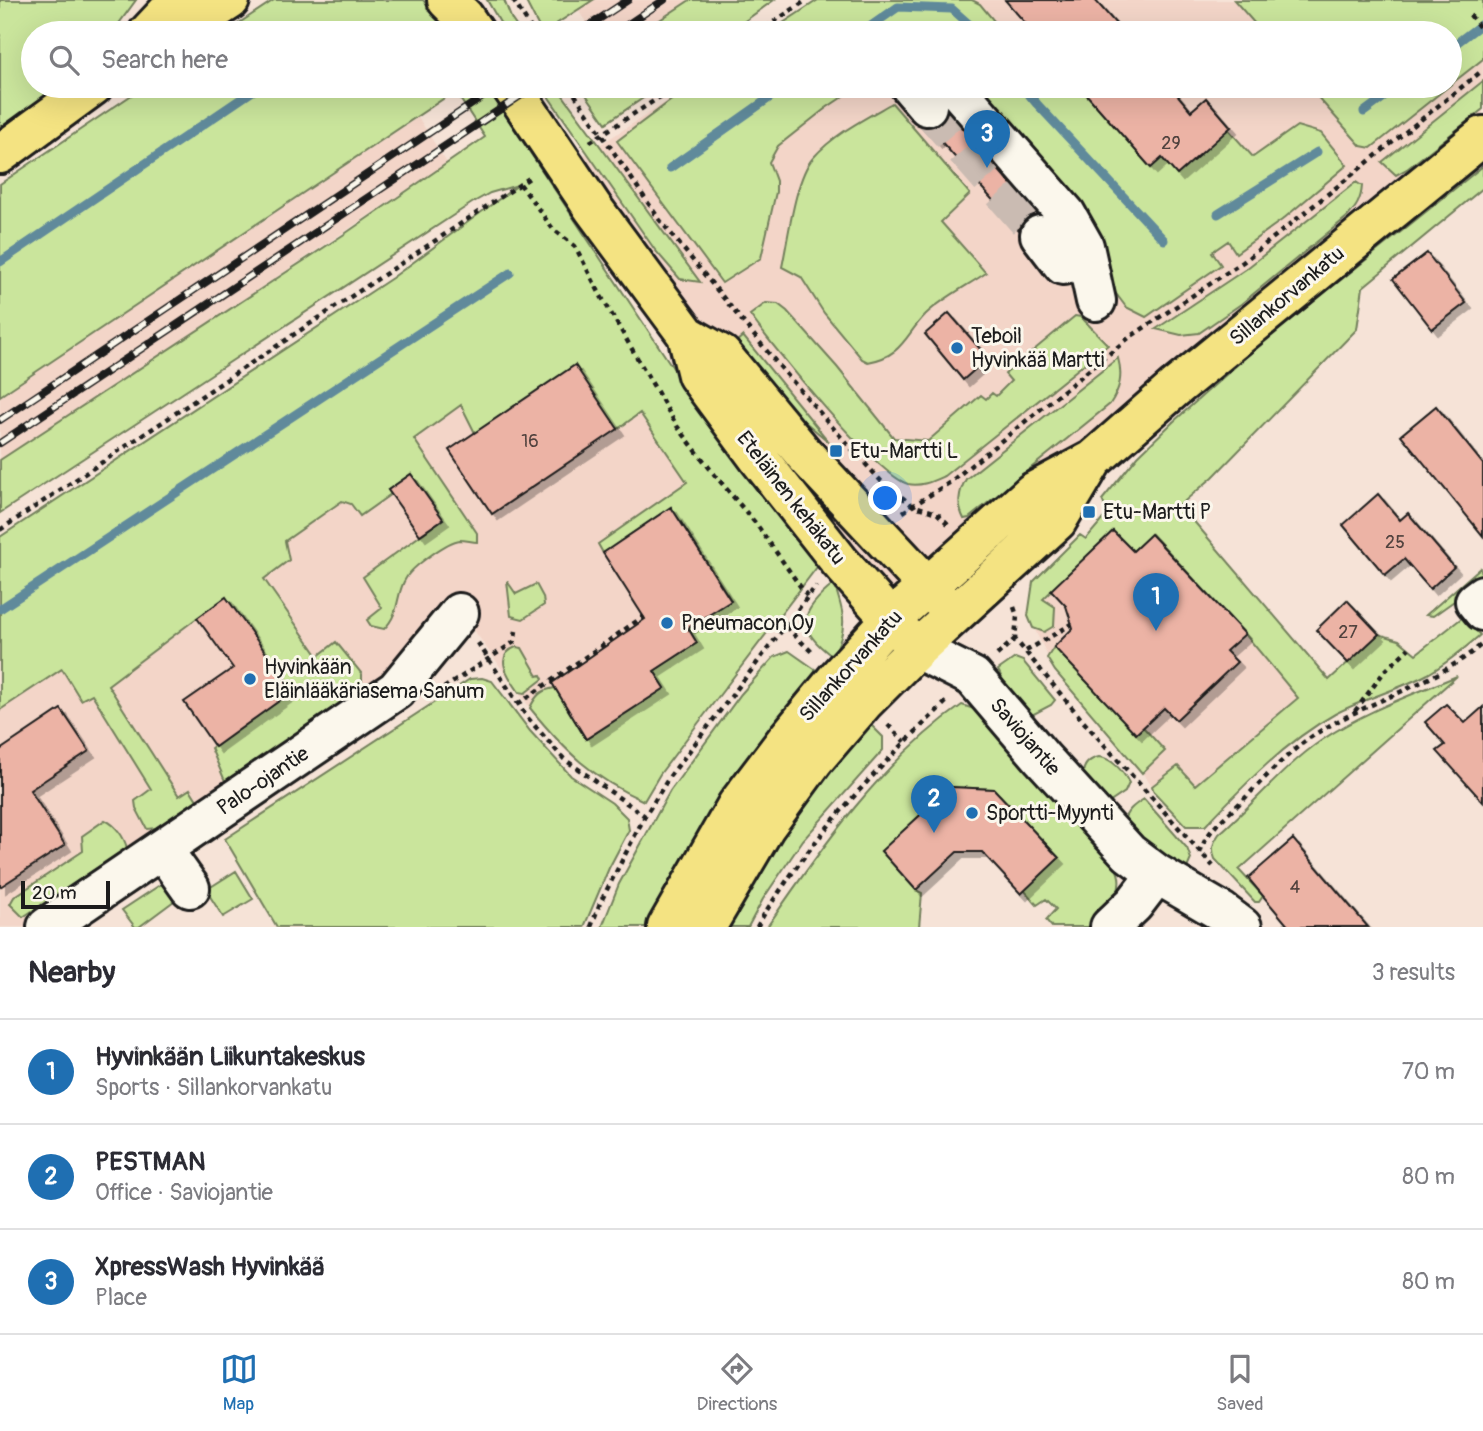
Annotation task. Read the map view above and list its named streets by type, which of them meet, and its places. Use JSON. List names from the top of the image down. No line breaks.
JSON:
{"streets":{"main road":["Sillankorvankatu","Eteläinen kehäkatu"],"street":["Saviojantie","Palo-ojantie"]},"crossings":[["Sillankorvankatu","Eteläinen kehäkatu"],["Sillankorvankatu","Saviojantie"],["Eteläinen kehäkatu","Saviojantie"]],"places":{"other":["Teboil Hyvinkää Martti","Pneumacon Oy","Hyvinkään Eläinlääkäriasema Sanum","Sportti-Myynti"],"transit":["Etu-Martti L","Etu-Martti P"]},"house_numbers":["29","16","25","27","4"],"scale_bar":"20 m","page":{"search":"Search here","pins":["3","1","2"],"scale":"20 m","heading":["Nearby","3 results"],"list":[{"mark":"1","name":"Hyvinkään Liikuntakeskus","note":"Sports · Sillankorvankatu","value":"70 m"},{"mark":"2","name":"PESTMAN","note":"Office · Saviojantie","value":"80 m"},{"mark":"3","name":"XpressWash Hyvinkää","note":"Place","value":"80 m"}],"nav":["Map","Directions","Saved"]}}
